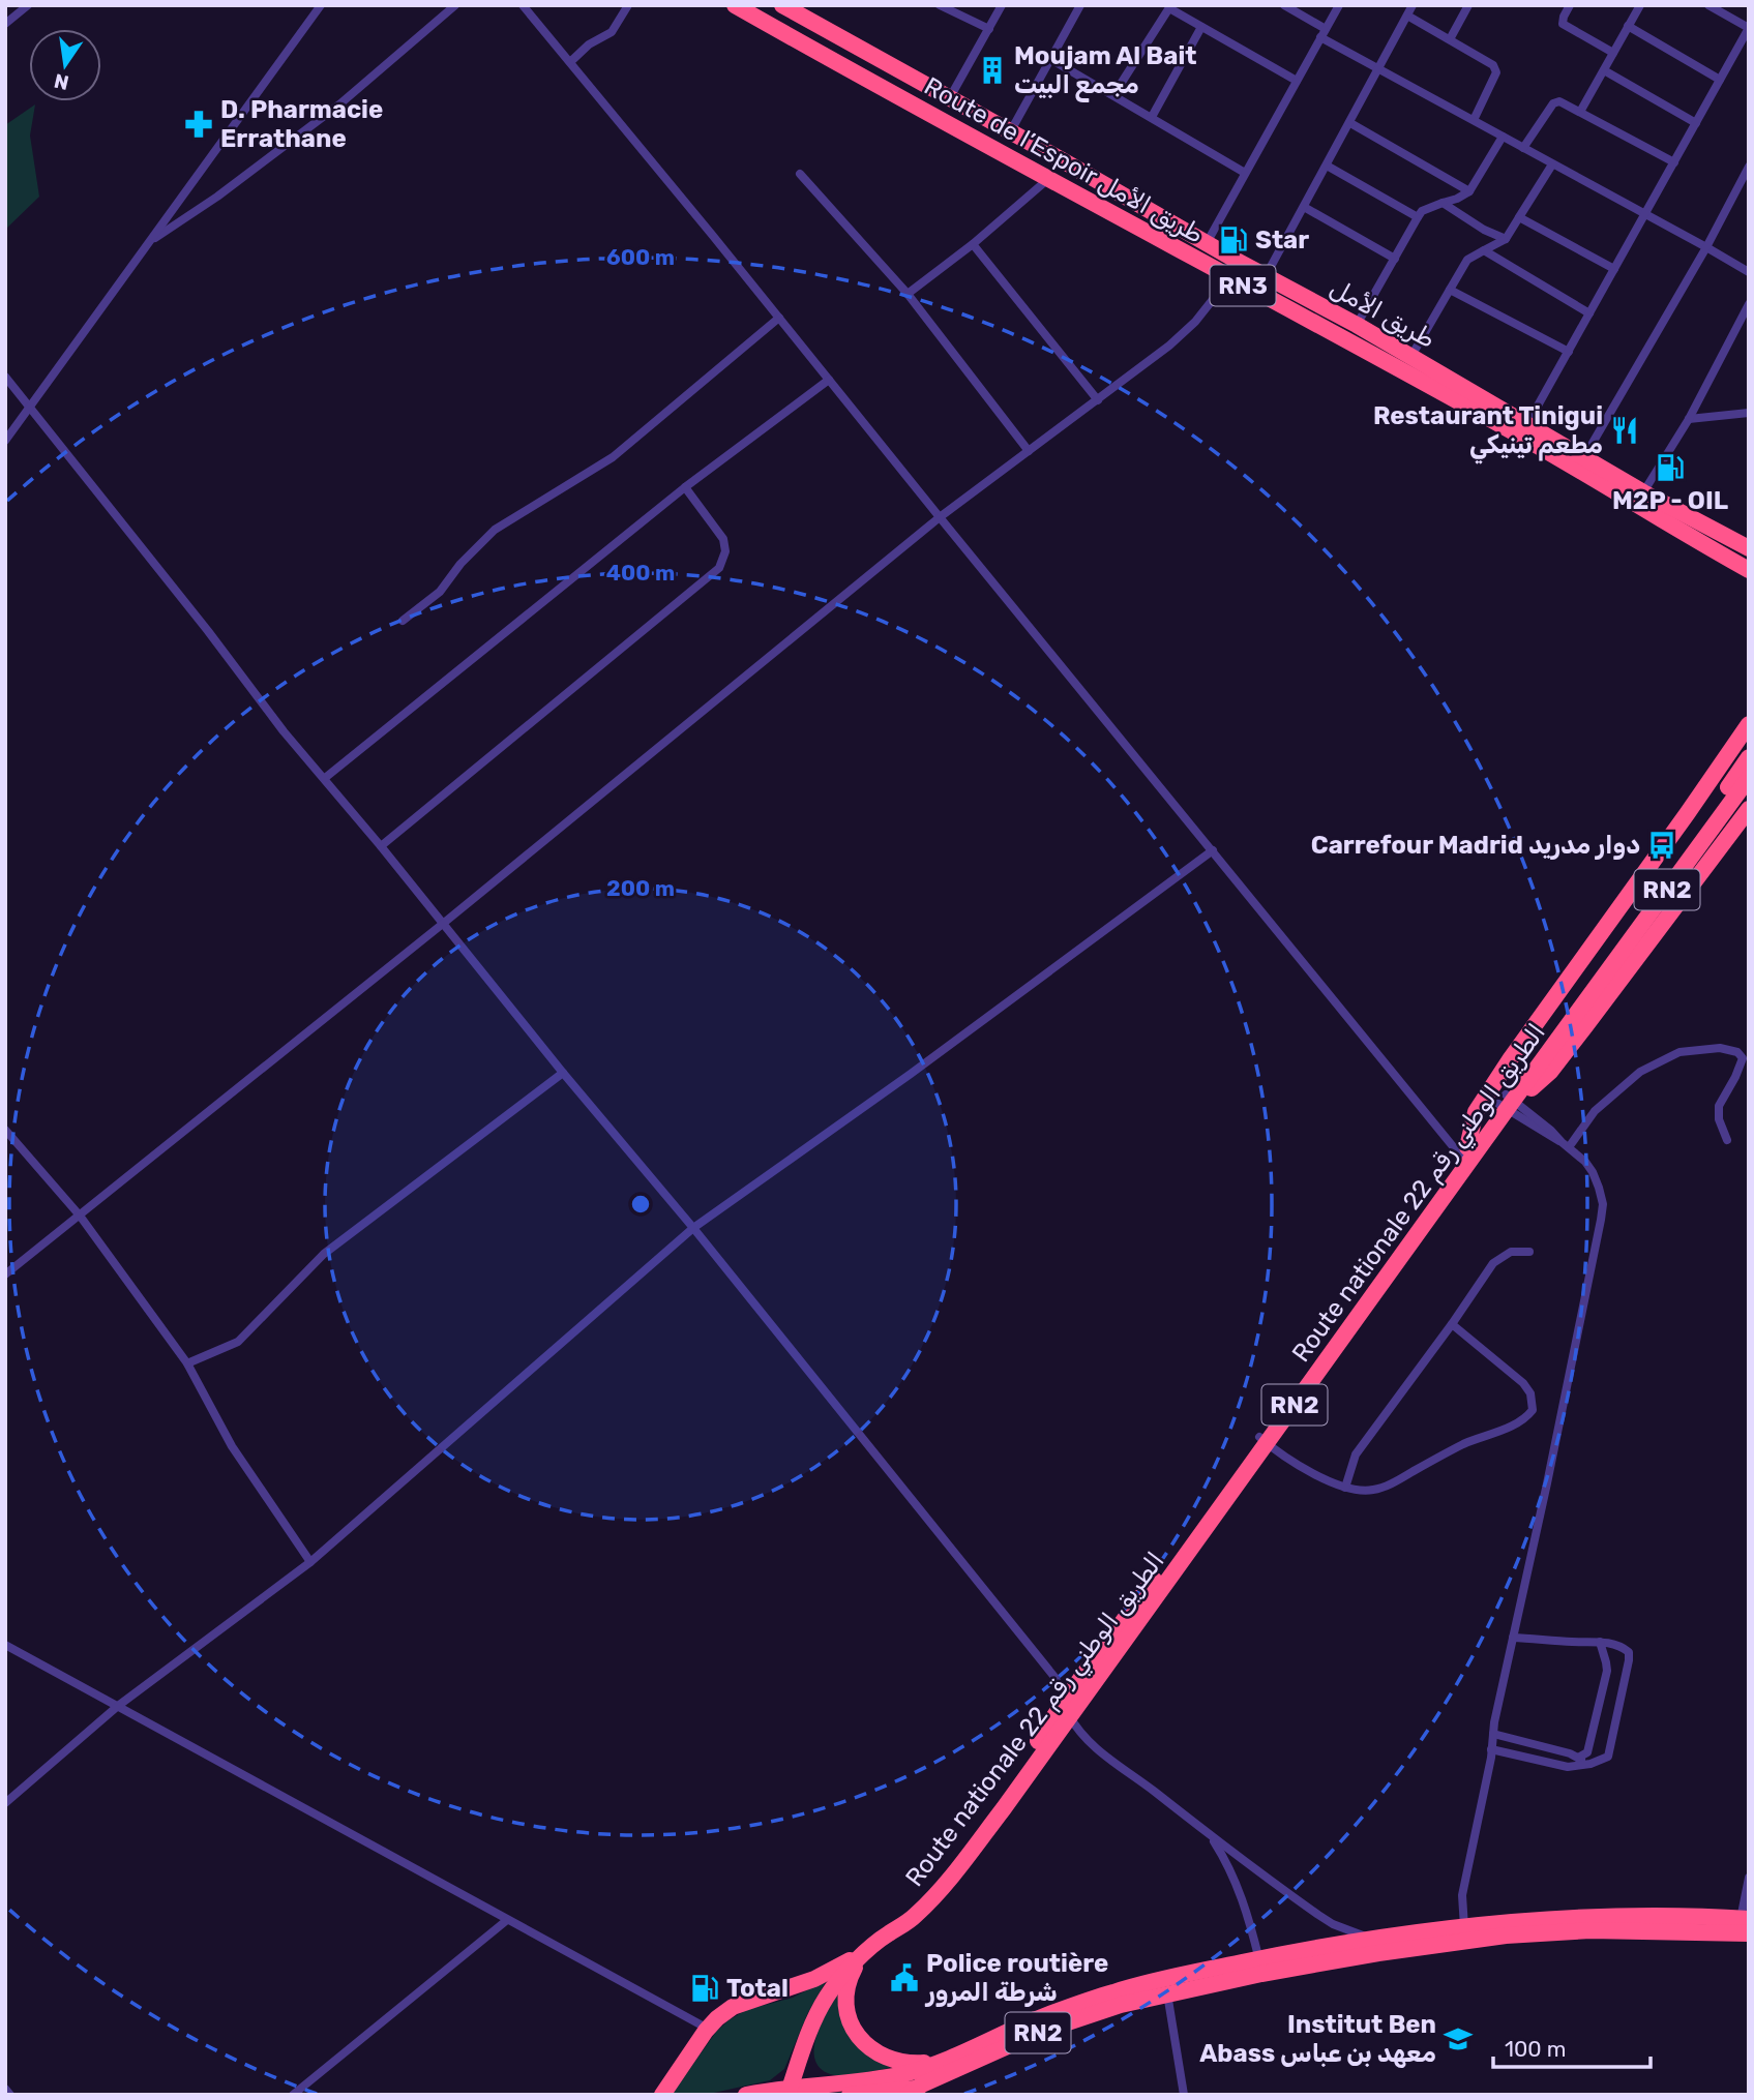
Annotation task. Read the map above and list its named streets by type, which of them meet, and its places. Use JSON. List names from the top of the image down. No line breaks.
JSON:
{"streets":{"highway":["Route de l’Espoir طريق الأمل","RN3","طريق الأمل","RN2","Route nationale 22 الطريق الوطني رقم"]},"crossings":[["RN2","Route nationale 22 الطريق الوطني رقم"]],"places":{"building":["Moujam Al Bait مجمع البيت"],"pharmacy":["D. Pharmacie Errathane"],"fuel station":["Star","M2P - OIL","Total"],"restaurant":["Restaurant Tinigui مطعم تينيكي"],"bus stop":["Carrefour Madrid دوار مدريد"],"public building":["Police routière شرطة المرور"],"school or university":["Institut Ben Abass معهد بن عباس"]},"scale_bar":"100 m","north":"bottom","rings":["600 m","400 m","200 m"]}
